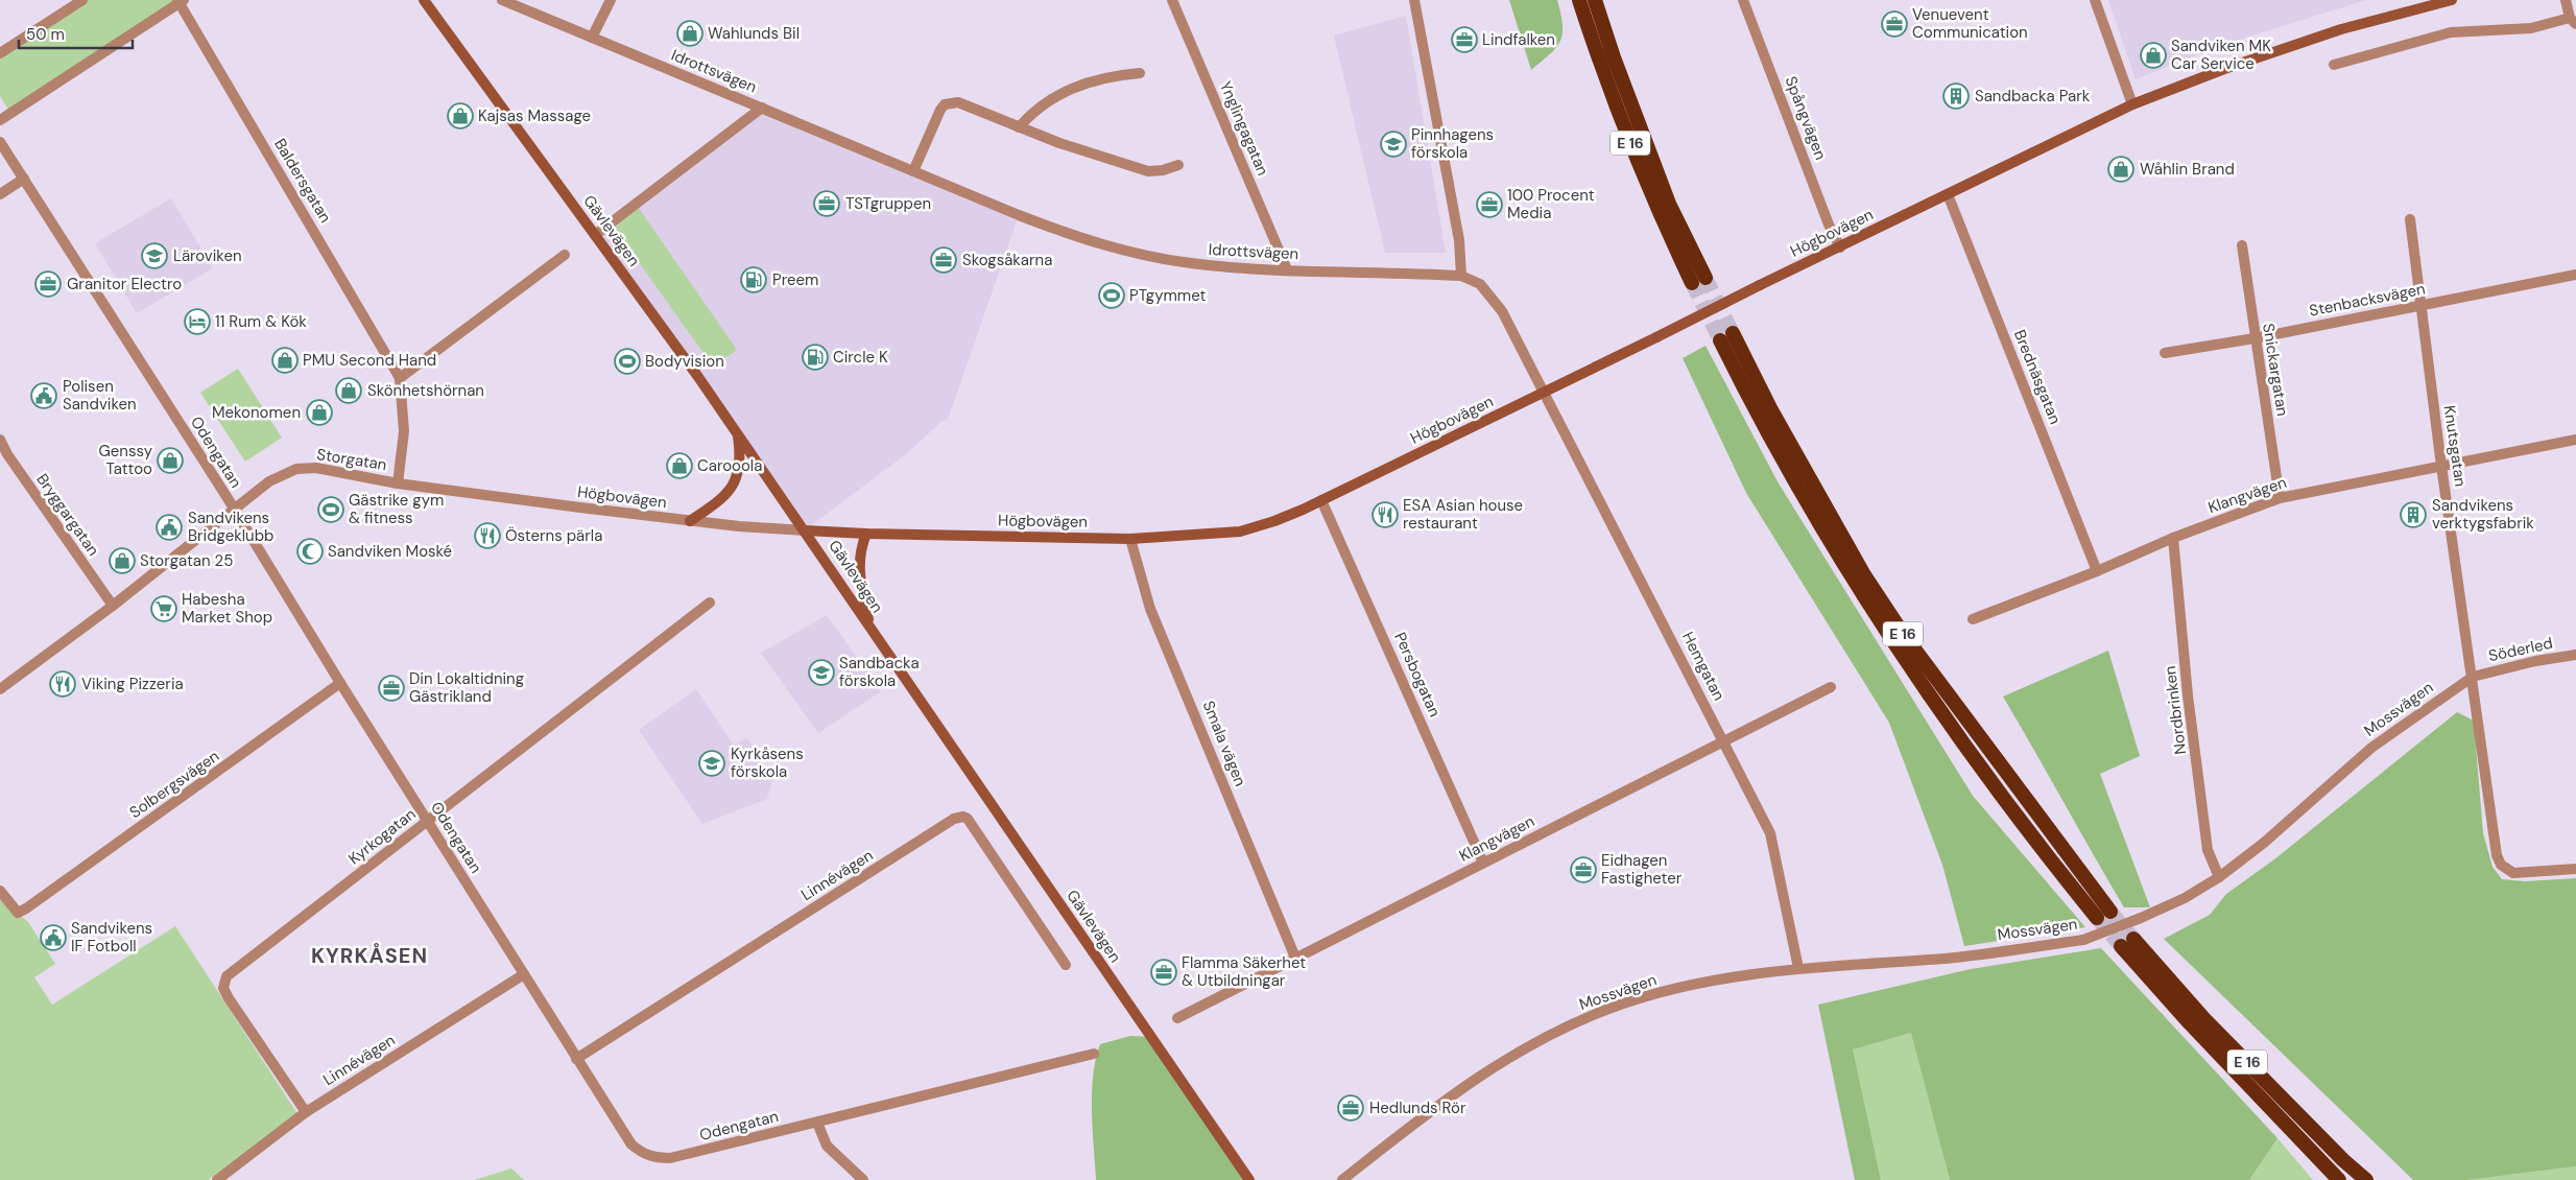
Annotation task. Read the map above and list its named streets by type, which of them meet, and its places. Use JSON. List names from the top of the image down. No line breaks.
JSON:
{"streets":{"highway":["E 16"],"main road":["Gävlevägen","Högbovägen"],"street":["Idrottsvägen","Spångvägen","Ynglingagatan","Baldersgatan","Stenbacksvägen","Snickargatan","Brednäsgatan","Knutsgatan","Odengatan","Storgatan","Klangvägen","Bryggargatan","Söderled","Hemgatan","Persbogatan","Mossvägen","Nordbrinken","Smala vägen","Solbergsvägen","Kyrkogatan","Linnévägen"]},"crossings":[["Idrottsvägen","Ynglingagatan"],["Idrottsvägen","Högbovägen"],["Idrottsvägen","Hemgatan"],["Spångvägen","Högbovägen"],["Baldersgatan","Storgatan"],["Gävlevägen","Högbovägen"],["Högbovägen","Brednäsgatan"],["Högbovägen","Storgatan"],["Högbovägen","Hemgatan"],["Högbovägen","Persbogatan"],["Högbovägen","Smala vägen"],["Stenbacksvägen","Snickargatan"],["Stenbacksvägen","Knutsgatan"],["Snickargatan","Klangvägen"],["Brednäsgatan","Klangvägen"],["Knutsgatan","Klangvägen"],["Knutsgatan","Söderled"],["Knutsgatan","Mossvägen"],["Odengatan","Storgatan"],["Odengatan","Solbergsvägen"],["Odengatan","Kyrkogatan"],["Odengatan","Linnévägen"],["Storgatan","Bryggargatan"],["Klangvägen","Hemgatan"],["Klangvägen","Persbogatan"],["Klangvägen","Nordbrinken"],["Klangvägen","Smala vägen"],["Söderled","Mossvägen"],["Hemgatan","Mossvägen"],["Mossvägen","Nordbrinken"],["Kyrkogatan","Linnévägen"]],"districts":["KYRKÅSEN"],"places":{"office":["Venuevent Communication","Lindfalken","TSTgruppen","100 Procent Media","Skogsåkarna","Granitor Electro","Din Lokaltidning Gästrikland","Eidhagen Fastigheter","Flamma Säkerhet & Utbildningar","Hedlunds Rör"],"shop":["Wahlunds Bil","Sandviken MK Car Service","Kajsas Massage","Wåhlin Brand","PMU Second Hand","Skönhetshörnan","Mekonomen","Genssy Tattoo","Carooola","Storgatan 25"],"building":["Sandbacka Park","Sandvikens verktygsfabrik"],"school or university":["Pinnhagens förskola","Läroviken","Sandbacka förskola","Kyrkåsens förskola"],"fuel station":["Preem","Circle K"],"sports":["PTgymmet","Bodyvision","Gästrike gym & fitness"],"hotel":["11 Rum & Kök"],"public building":["Polisen Sandviken","Sandvikens Bridgeklubb","Sandvikens IF Fotboll"],"restaurant":["ESA Asian house restaurant","Österns pärla","Viking Pizzeria"],"mosque":["Sandviken Moské"],"supermarket":["Habesha Market Shop"]},"scale_bar":"50 m"}
